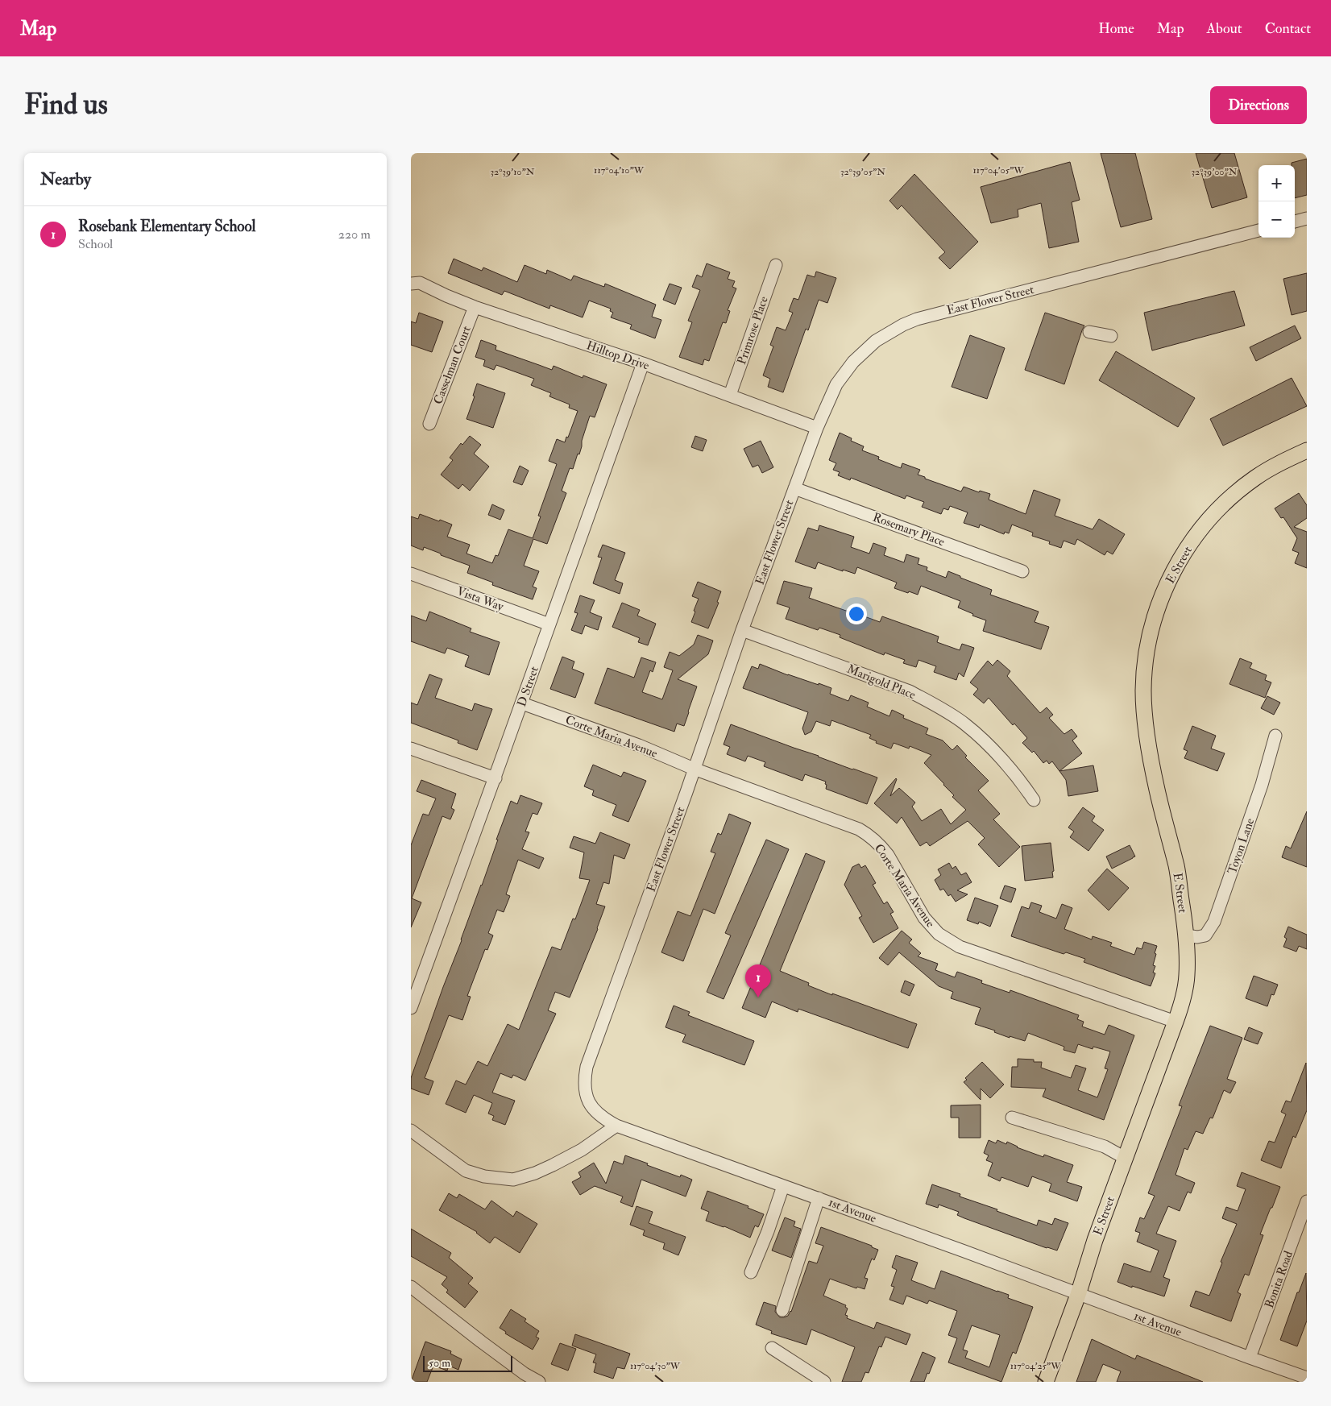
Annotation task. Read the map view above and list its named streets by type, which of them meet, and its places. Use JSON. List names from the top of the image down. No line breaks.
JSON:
{"streets":{"main road":["E Street"],"street":["East Flower Street","Primrose Place","Hilltop Drive","Casselman Court","Rosemary Place","Vista Way","Marigold Place","D Street","Corte Maria Avenue","Toyon Lane","1st Avenue","Bonita Road"]},"crossings":[["East Flower Street","Hilltop Drive"],["East Flower Street","Rosemary Place"],["East Flower Street","Marigold Place"],["East Flower Street","Corte Maria Avenue"],["East Flower Street","1st Avenue"],["Primrose Place","Hilltop Drive"],["Hilltop Drive","Casselman Court"],["Hilltop Drive","D Street"],["E Street","Corte Maria Avenue"],["E Street","Toyon Lane"],["E Street","1st Avenue"],["Vista Way","D Street"],["D Street","Corte Maria Avenue"],["1st Avenue","Bonita Road"]],"scale_bar":"50 m","page":{"header":"Map","nav":["Home","Map","About","Contact"],"buttons":"Directions","title":"Find us","heading":"Nearby","map_buttons":["+","−"],"list":[{"mark":"1","name":"Rosebank Elementary School","note":"School","value":"220 m"}],"pins":"1","scale":"50 m"},"coordinates":["117°04'10\"W","117°04'05\"W","32°39'10\"N","32°39'05\"N","32°39'00\"N","117°04'30\"W","117°04'25\"W"]}
